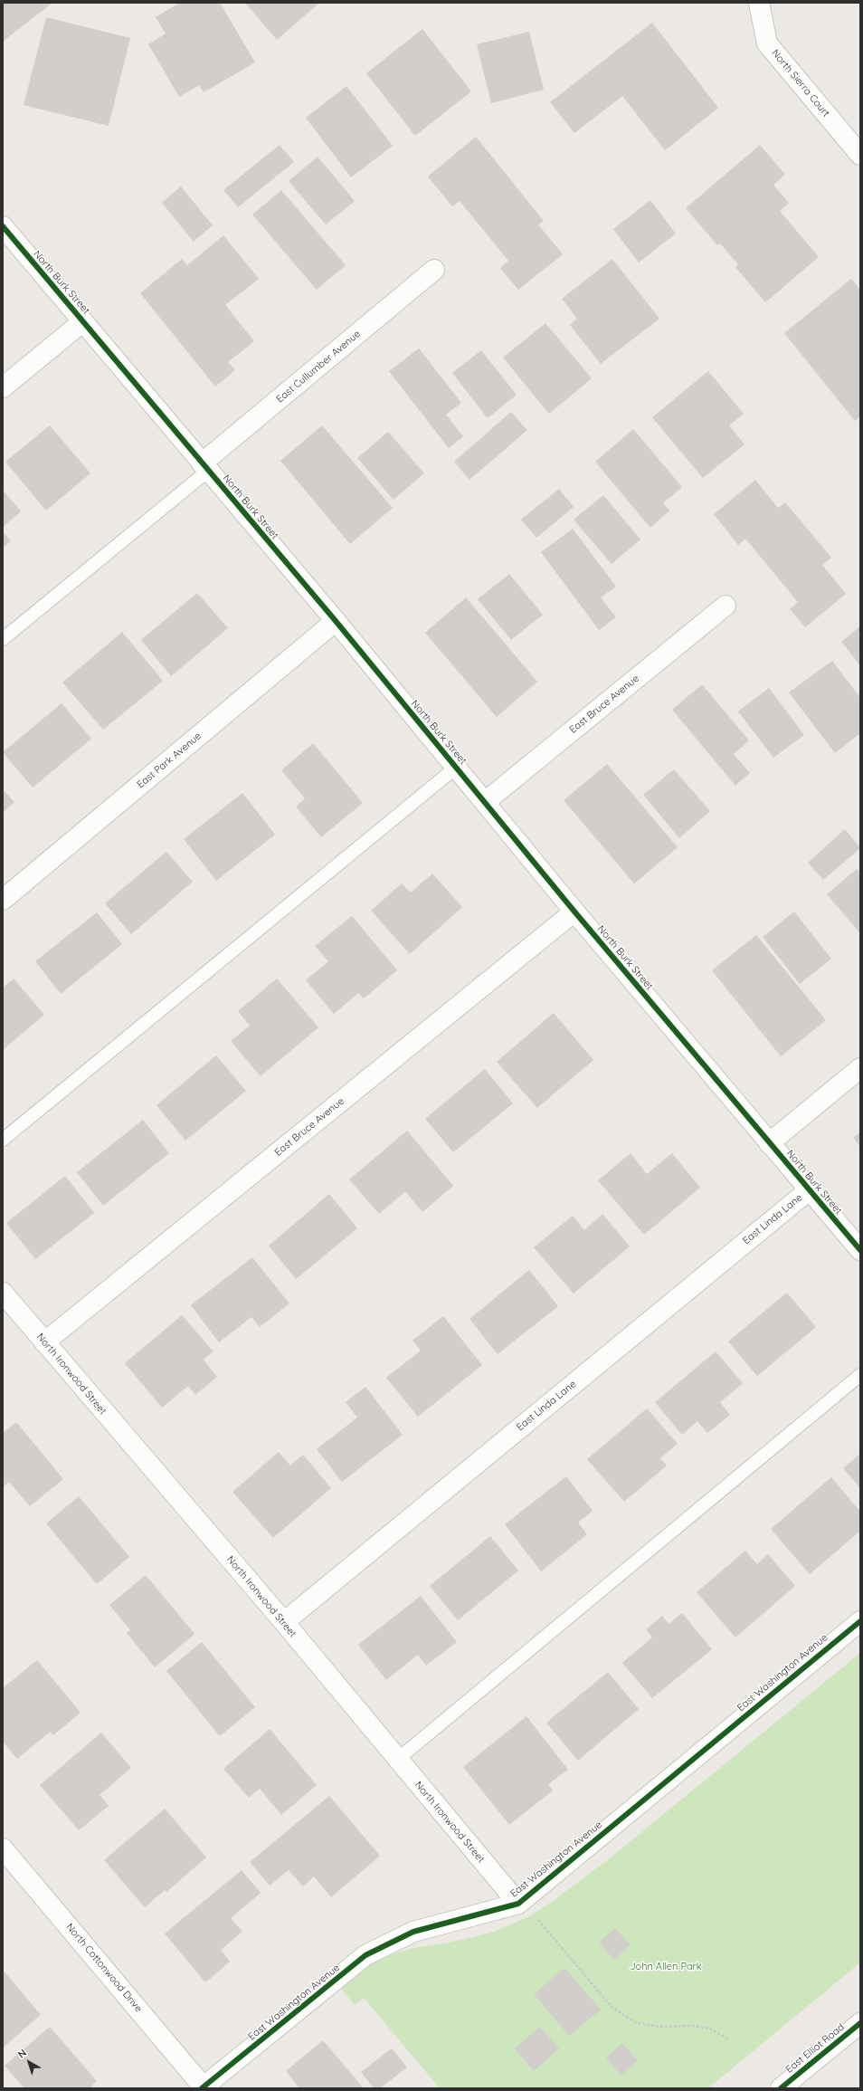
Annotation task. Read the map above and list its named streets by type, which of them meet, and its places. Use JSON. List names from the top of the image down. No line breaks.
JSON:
{"streets":{"street":["North Sierra Court","North Burk Street","East Cullumber Avenue","East Bruce Avenue","East Park Avenue","East Linda Lane","North Ironwood Street","East Washington Avenue","North Cottonwood Drive","East Elliot Road"]},"crossings":[["North Burk Street","East Cullumber Avenue"],["North Burk Street","East Bruce Avenue"],["North Burk Street","East Park Avenue"],["North Burk Street","East Linda Lane"],["East Bruce Avenue","North Ironwood Street"],["East Linda Lane","North Ironwood Street"],["North Ironwood Street","East Washington Avenue"],["East Washington Avenue","North Cottonwood Drive"]],"parks":["John Allen Park"],"north":"top left"}
